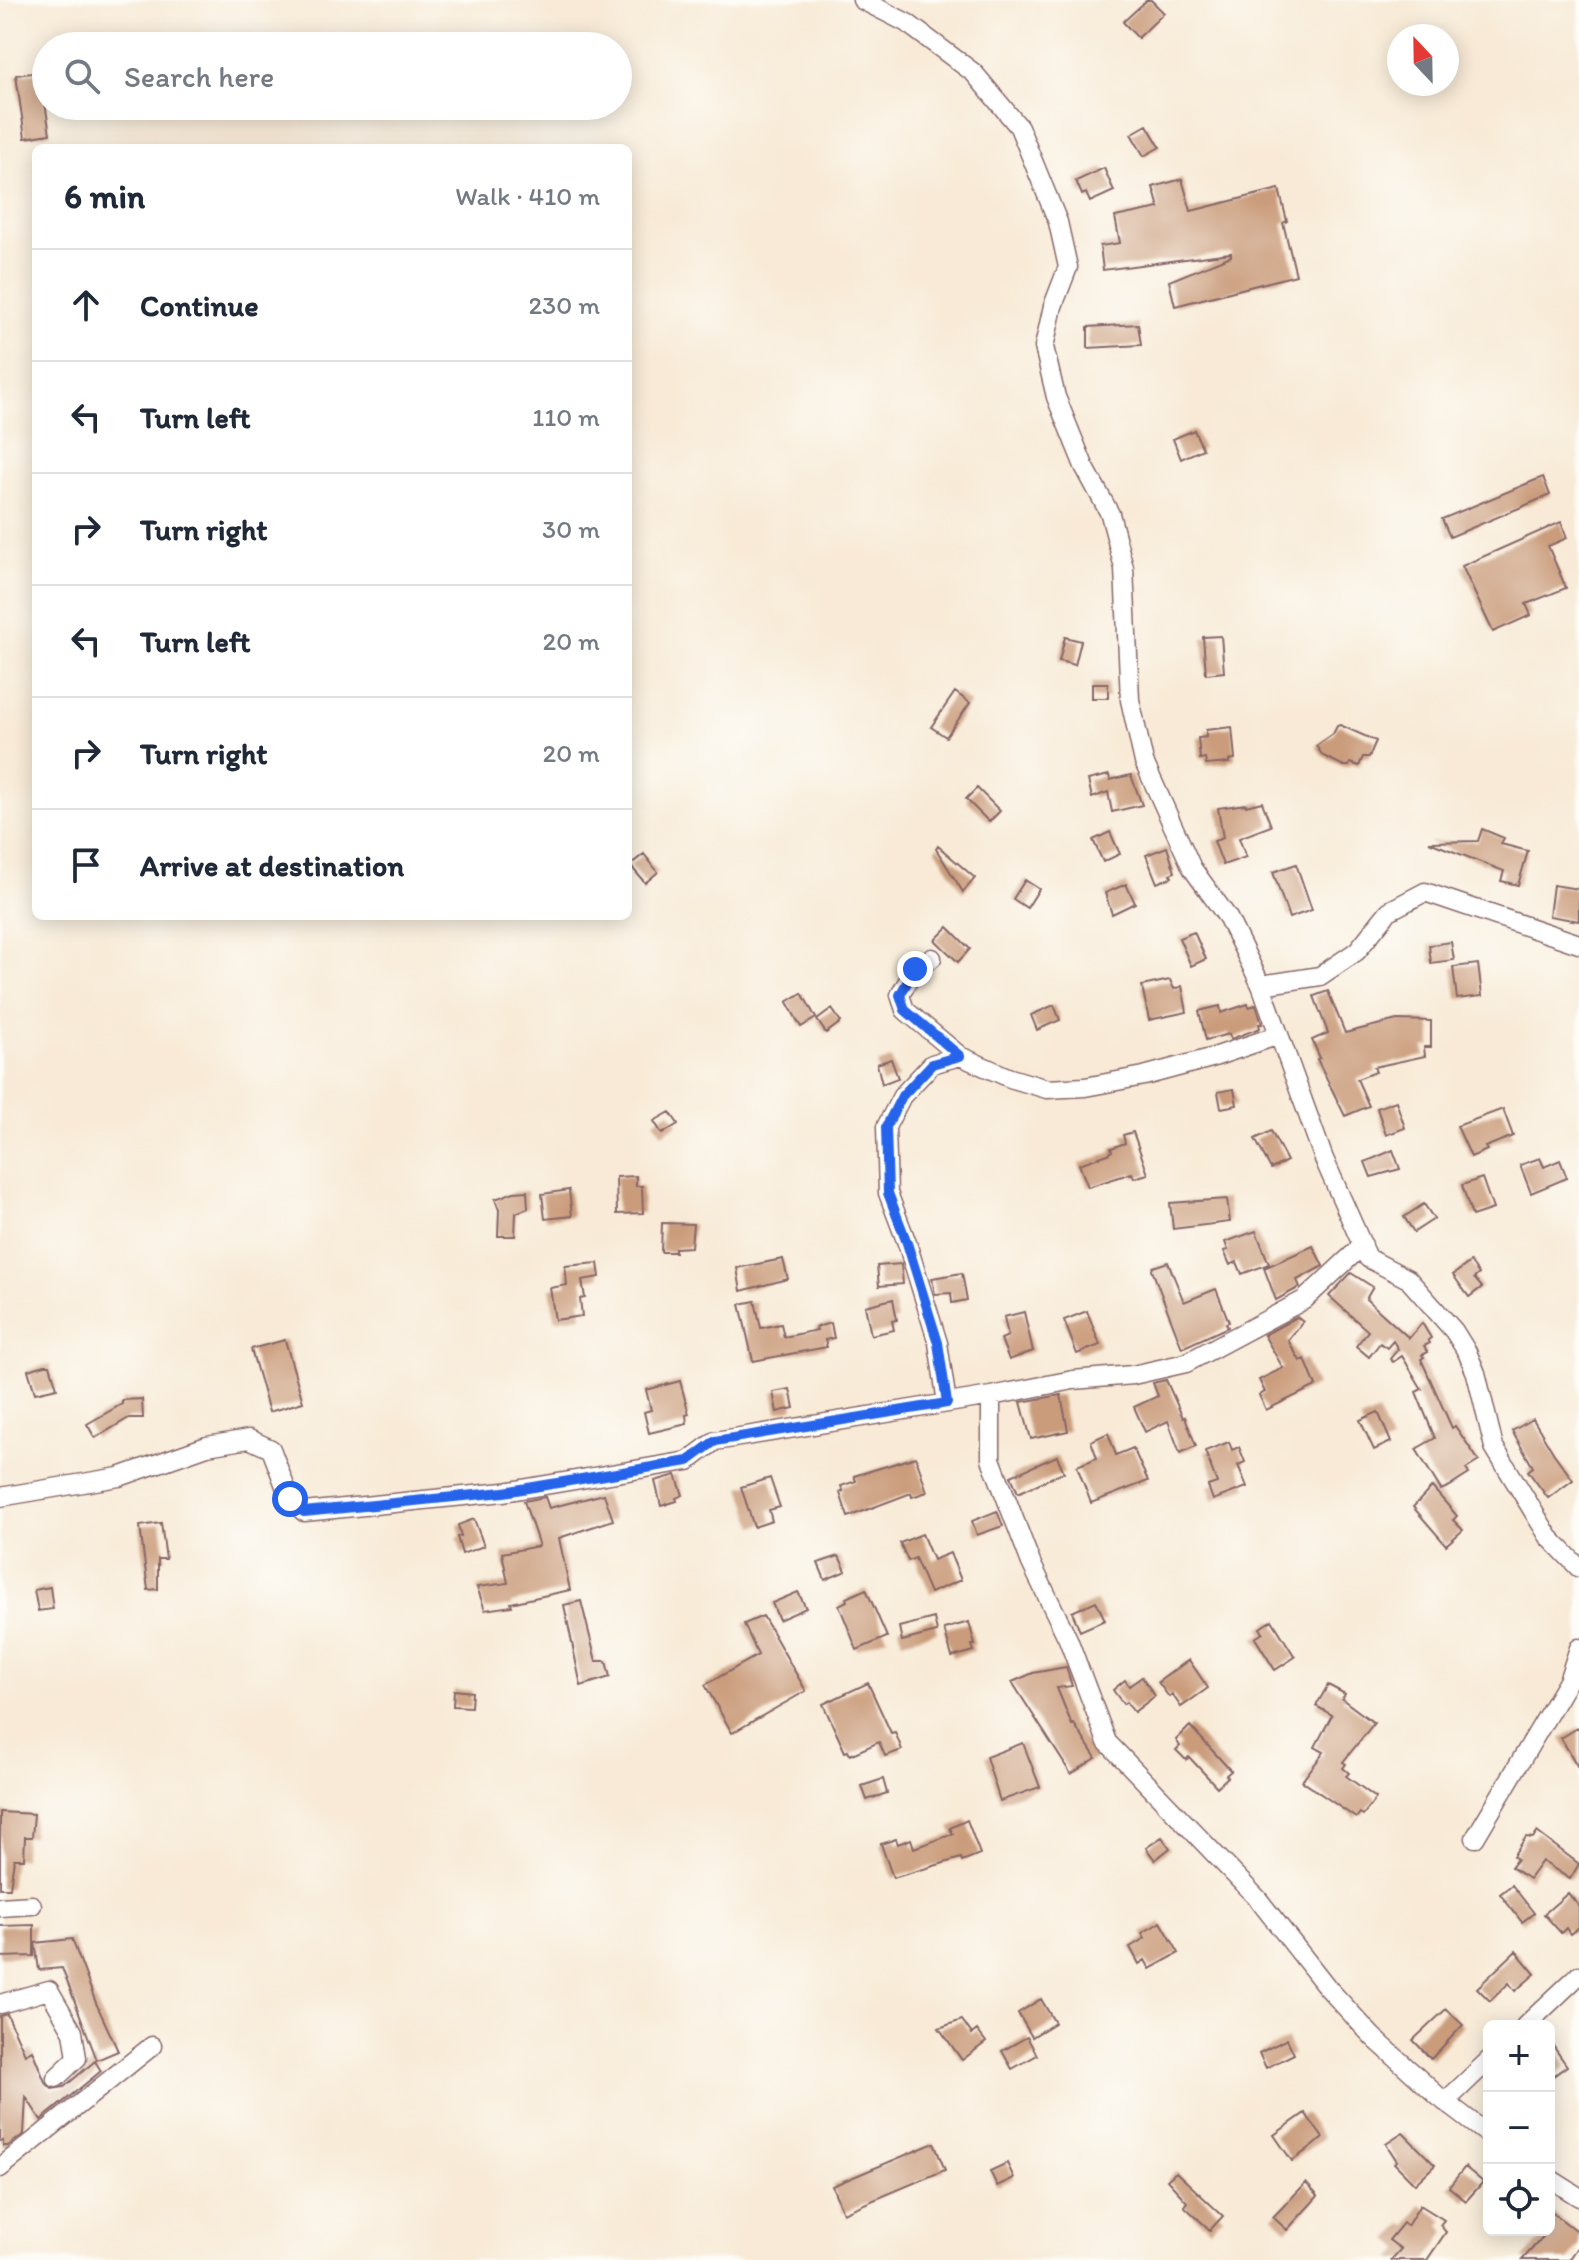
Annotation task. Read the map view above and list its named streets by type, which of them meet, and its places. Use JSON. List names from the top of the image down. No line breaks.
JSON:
{"north":"top","page":{"search":"Search here","heading":["6 min","Walk · 410 m"],"list":[["Continue","230 m"],["Turn left","110 m"],["Turn right","30 m"],["Turn left","20 m"],["Turn right","20 m"],"Arrive at destination"],"map_buttons":["+","−"]}}
